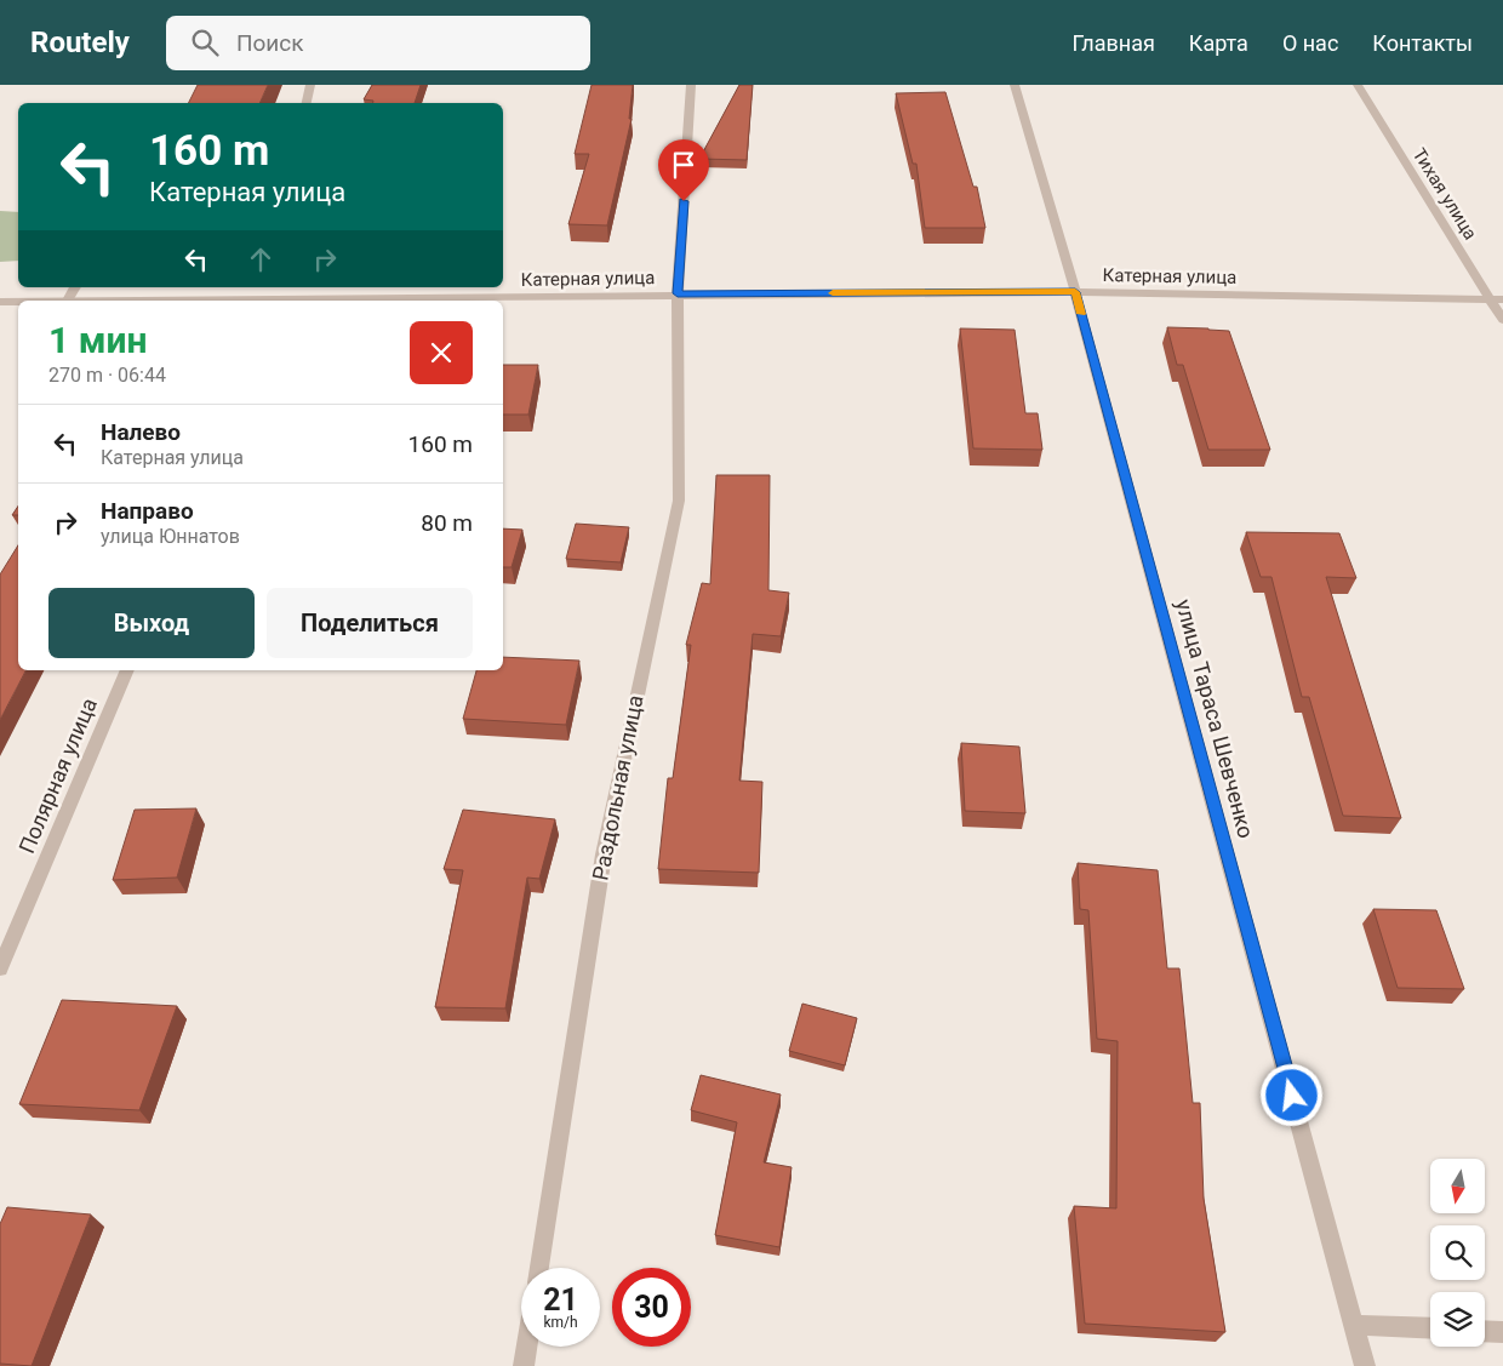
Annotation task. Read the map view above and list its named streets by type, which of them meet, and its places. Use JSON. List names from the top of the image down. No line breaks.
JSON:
{"streets":{"street":["Тихая улица","Катерная улица","улица Тараса Шевченко","Полярная улица","Раздольная улица"]},"crossings":[["Тихая улица","Катерная улица"],["Катерная улица","улица Тараса Шевченко"],["Катерная улица","Раздольная улица"]],"north":"bottom","page":{"header":"Routely","search":"Поиск","nav":["Главная","Карта","О нас","Контакты"],"turn":["160 m","Катерная улица"],"heading":["1 мин","270 m · 06:44"],"list":[{"name":"Налево","note":"Катерная улица","value":"160 m"},{"name":"Направо","note":"улица Юннатов","value":"80 m"}],"buttons":["Выход","Поделиться"],"speed":"21 km/h","limit":"30"}}
